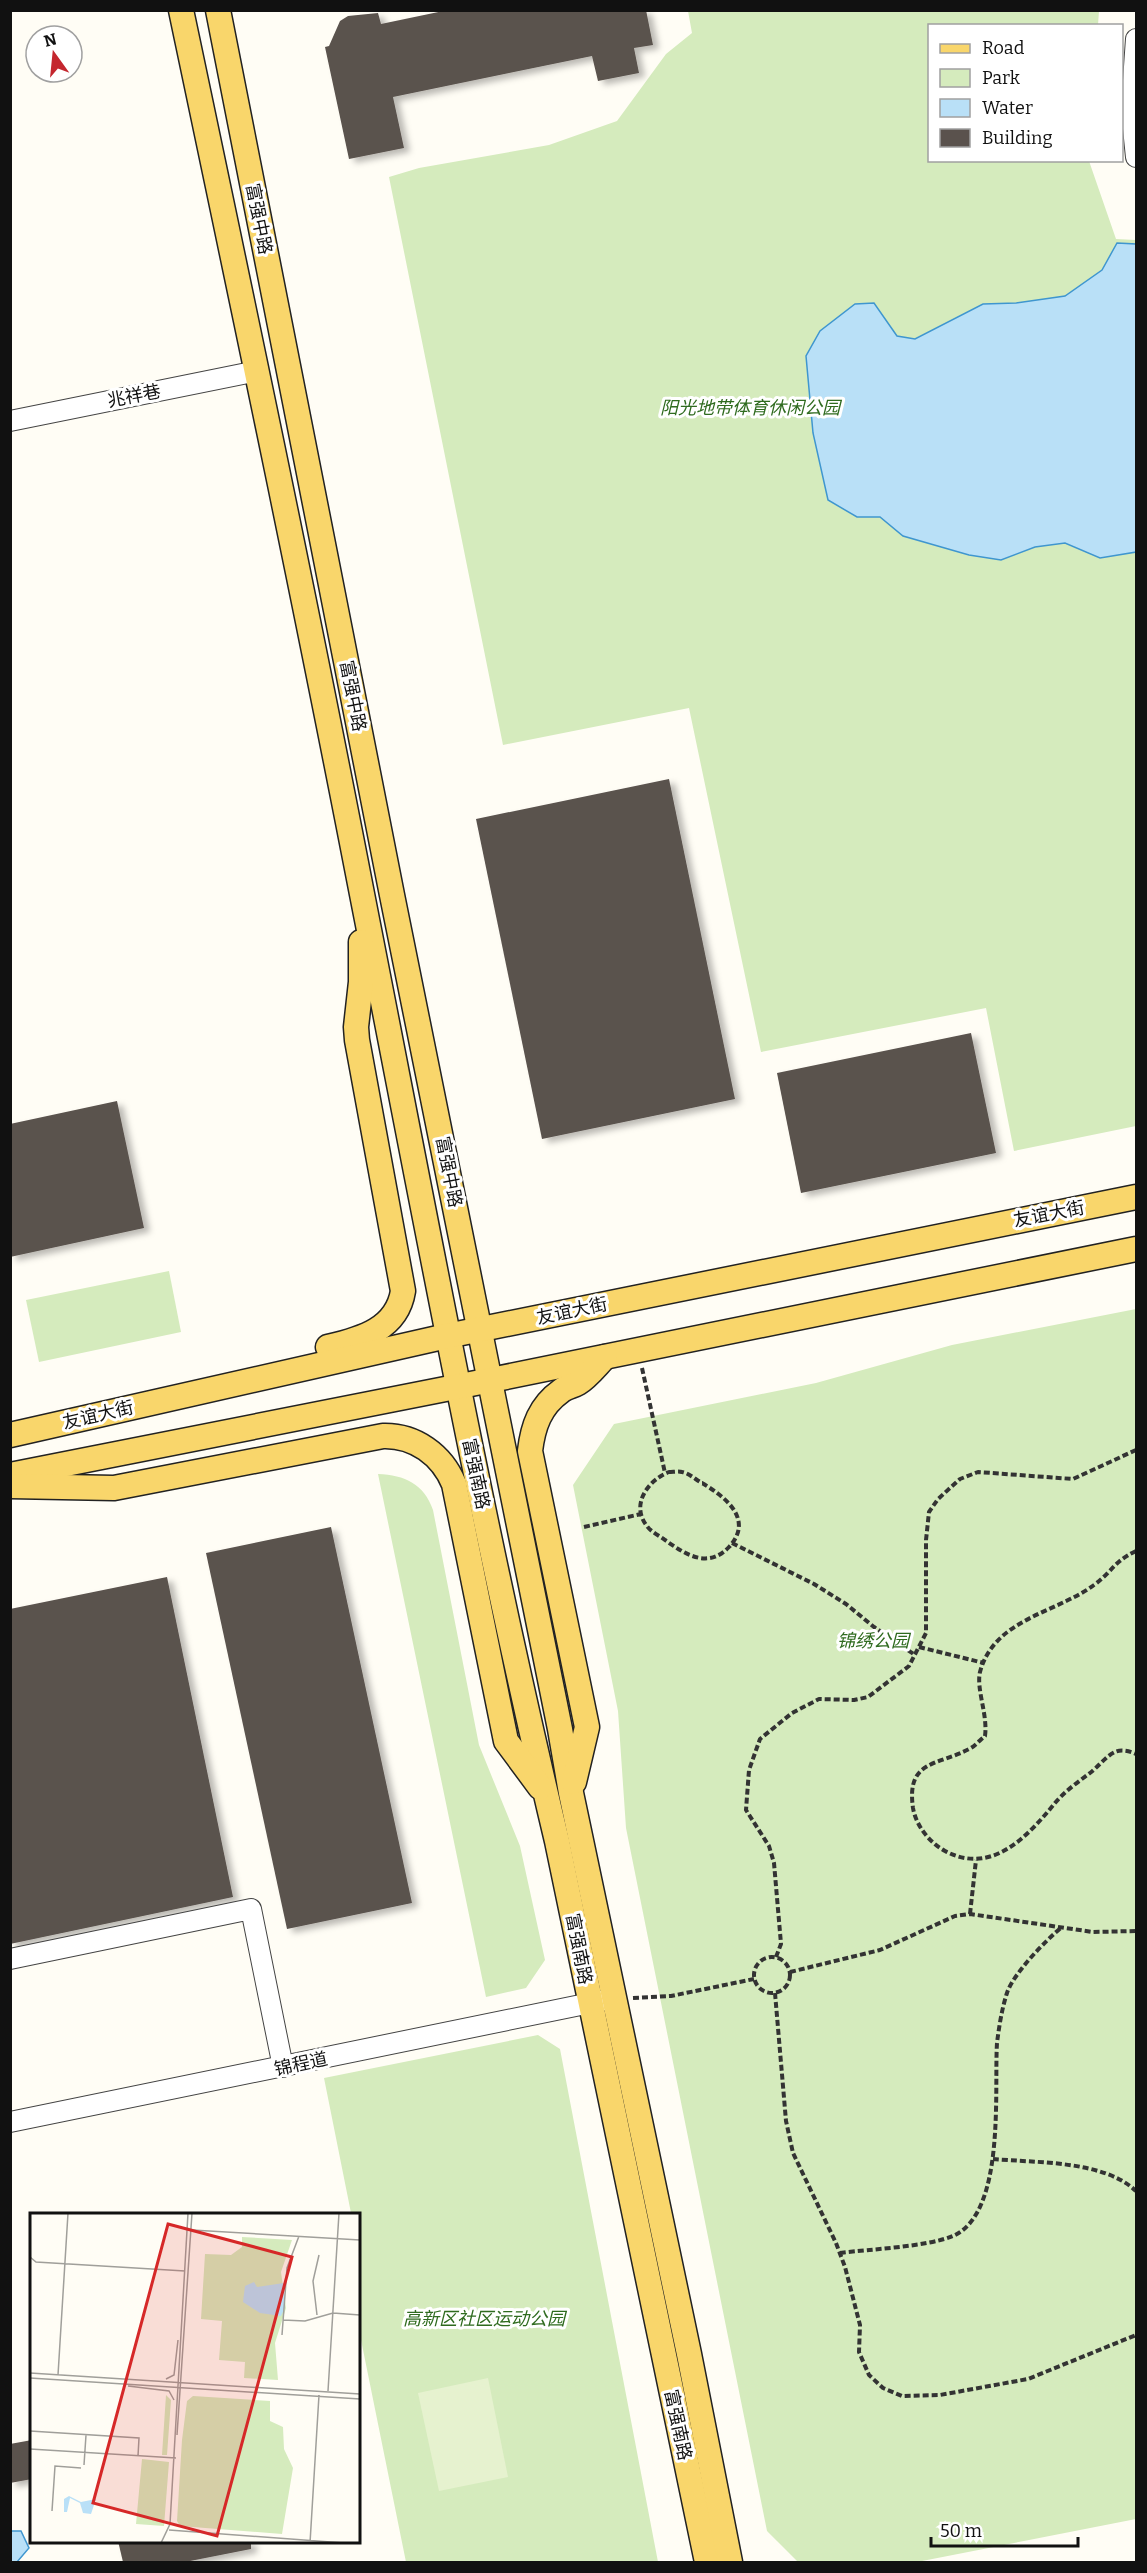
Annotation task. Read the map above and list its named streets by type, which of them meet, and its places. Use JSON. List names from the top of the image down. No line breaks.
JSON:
{"streets":{"main road":["富强中路","友谊大街","富强南路"],"street":["兆祥巷","锦程道"]},"crossings":[["富强中路","兆祥巷"],["富强中路","友谊大街"],["富强中路","富强南路"],["友谊大街","富强南路"],["富强南路","锦程道"]],"parks":["阳光地带体育休闲公园","锦绣公园","高新区社区运动公园"],"legend":["Road","Park","Water","Building"],"scale_bar":"50 m","north":"top"}
